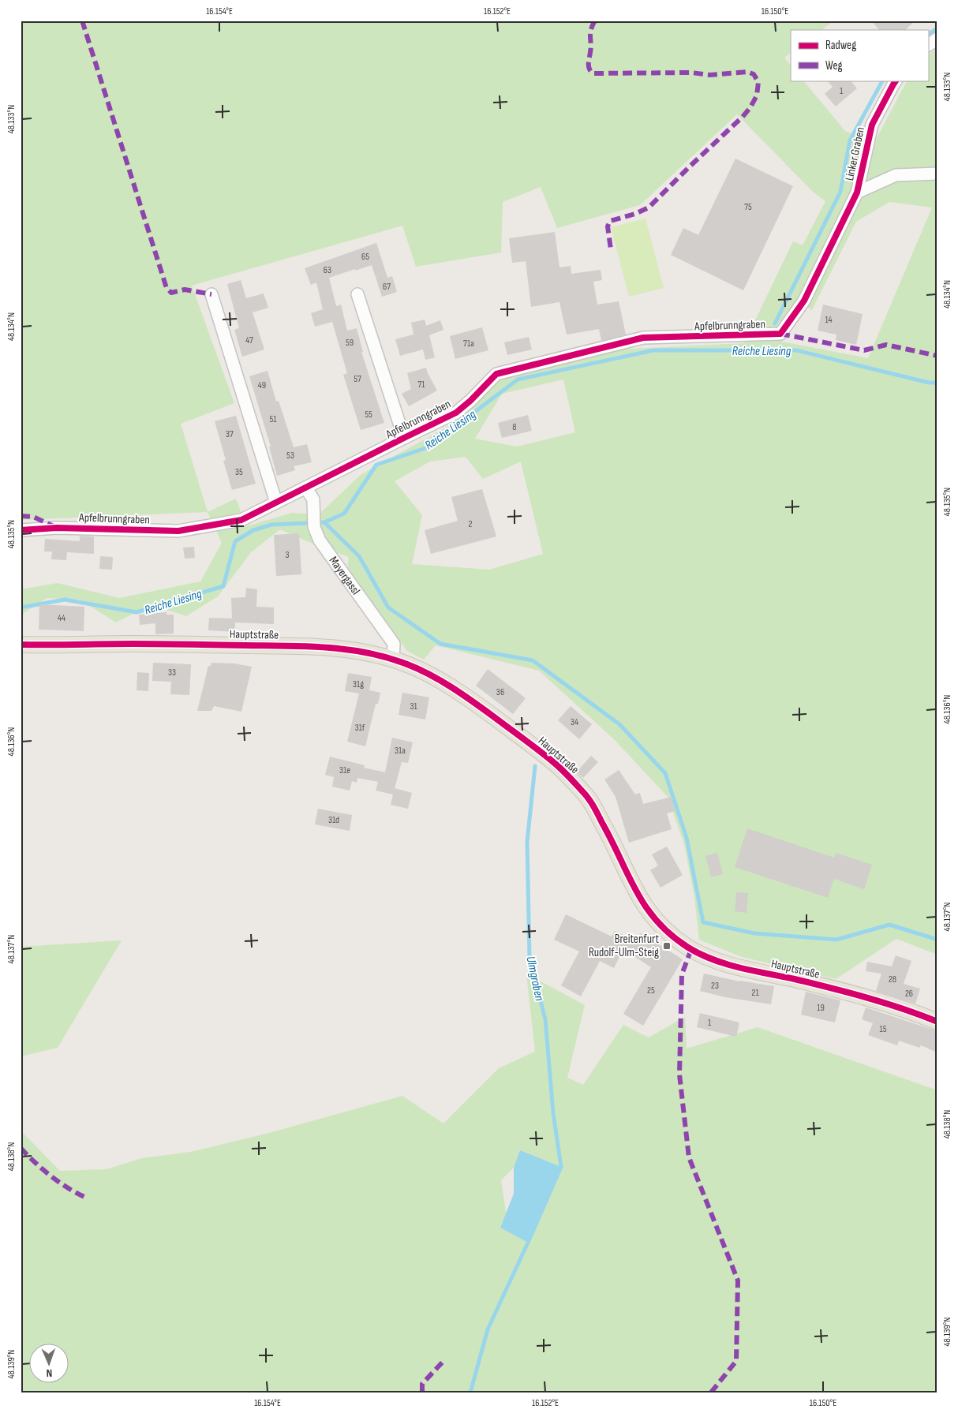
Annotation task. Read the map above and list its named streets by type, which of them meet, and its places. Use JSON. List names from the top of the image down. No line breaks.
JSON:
{"streets":{"main road":["Hauptstraße"],"street":["Linker Graben","Apfelbrunngraben","Mayergassl"]},"crossings":[["Linker Graben","Apfelbrunngraben"],["Apfelbrunngraben","Mayergassl"],["Mayergassl","Hauptstraße"]],"water":["Reiche Liesing","Ulmgraben"],"places":{"transit":["Breitenfurt Rudolf-Ulm-Steig"]},"house_numbers":["1","75","65","63","67","14","47","59","71a","57","71","49","55","51","8","37","53","35","2","3","44","33","31g","36","31","34","31f","31a","31e","31d","28","23","25","21","26","19","1","15"],"legend":["Radweg","Weg"],"north":"bottom","coordinates":["16.154°E","16.152°E","16.150°E","48.133°N","48.134°N","48.135°N","48.136°N","48.137°N","48.138°N","48.139°N"]}
